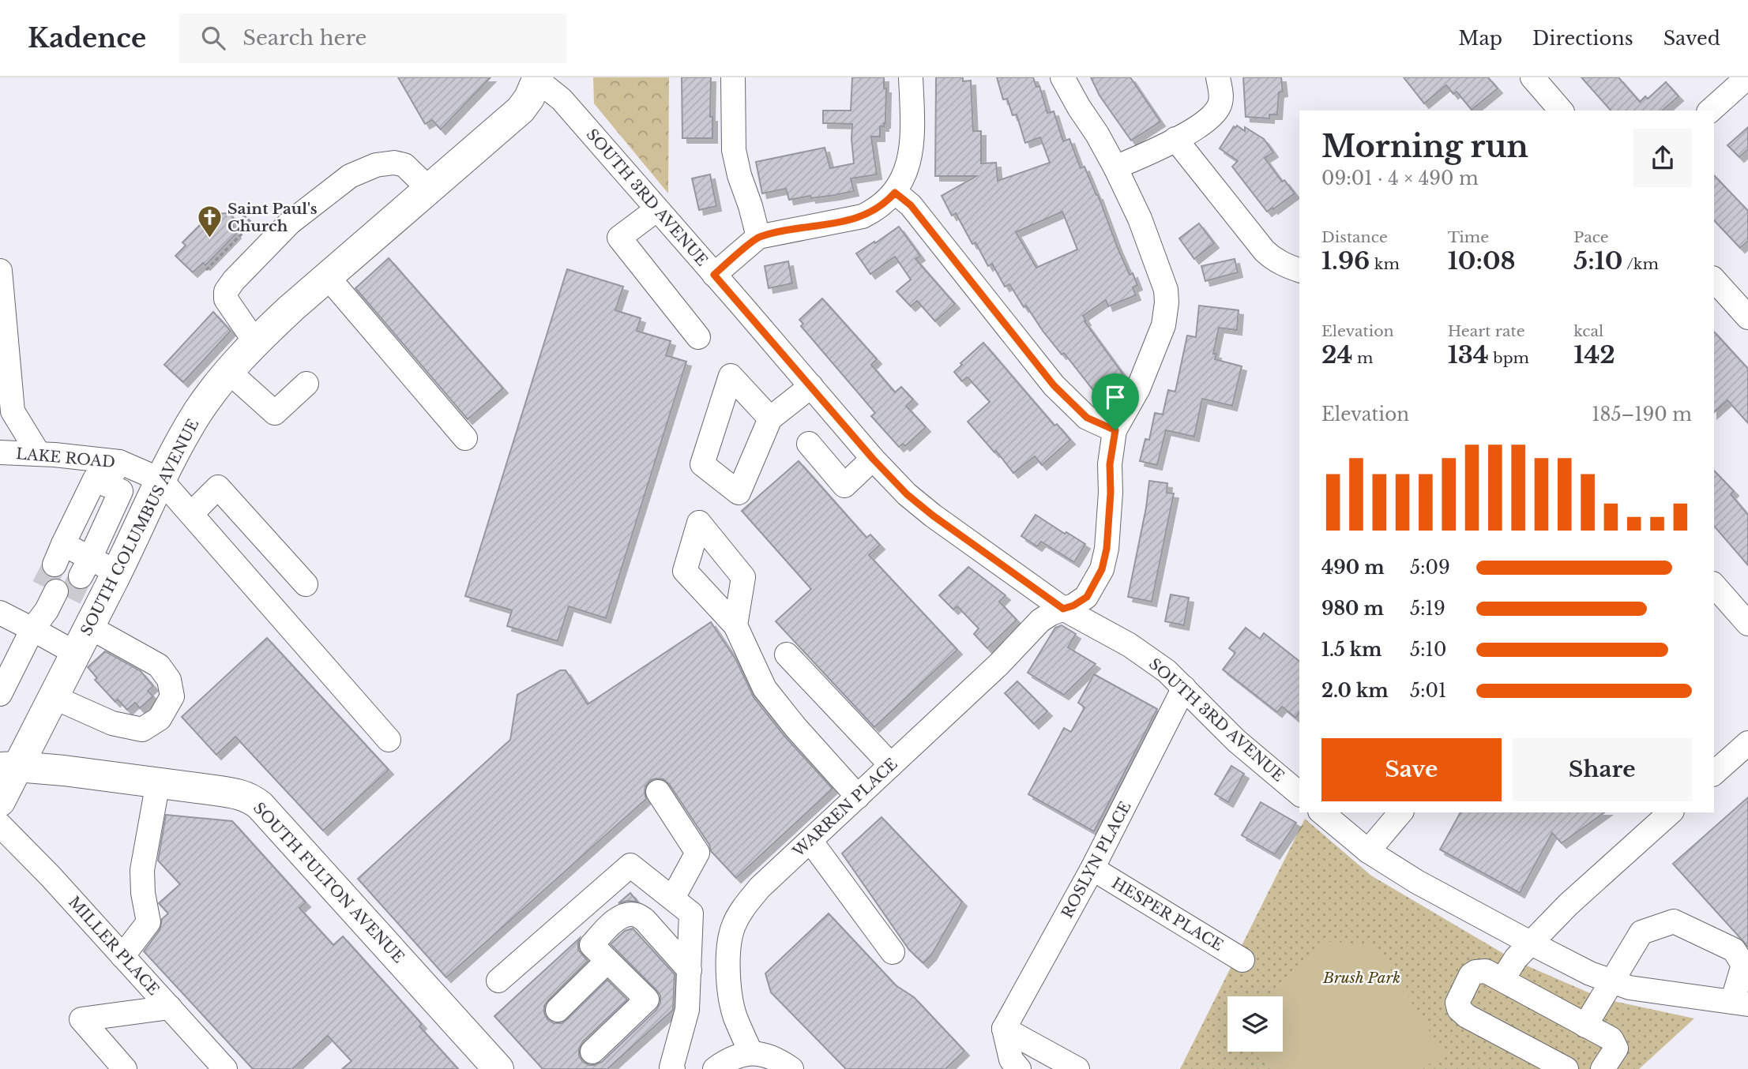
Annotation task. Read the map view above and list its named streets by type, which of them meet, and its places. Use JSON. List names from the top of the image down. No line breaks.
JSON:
{"streets":{"main road":["SOUTH COLUMBUS AVENUE","SOUTH FULTON AVENUE"],"street":["SOUTH 3RD AVENUE","LAKE ROAD","WARREN PLACE","ROSLYN PLACE","HESPER PLACE","MILLER PLACE"]},"crossings":[["SOUTH 3RD AVENUE","SOUTH COLUMBUS AVENUE"],["SOUTH 3RD AVENUE","WARREN PLACE"],["SOUTH 3RD AVENUE","ROSLYN PLACE"],["LAKE ROAD","SOUTH COLUMBUS AVENUE"],["SOUTH COLUMBUS AVENUE","SOUTH FULTON AVENUE"],["ROSLYN PLACE","HESPER PLACE"]],"parks":["Brush Park"],"places":{"church":["Saint Paul's Church"]},"page":{"header":"Kadence","search":"Search here","nav":["Map","Directions","Saved"],"heading":["Morning run","09:01 · 4 × 490 m"],"stats":[["Distance","1.96 km"],["Time","10:08"],["Pace","5:10 /km"],["Elevation","24 m"],["Heart rate","134 bpm"],["kcal","142"]],"chart":["Elevation","185–190 m"],"list":[{"name":"490 m","note":"5:09"},{"name":"980 m","note":"5:19"},{"name":"1.5 km","note":"5:10"},{"name":"2.0 km","note":"5:01"}],"buttons":["Save","Share"]}}
